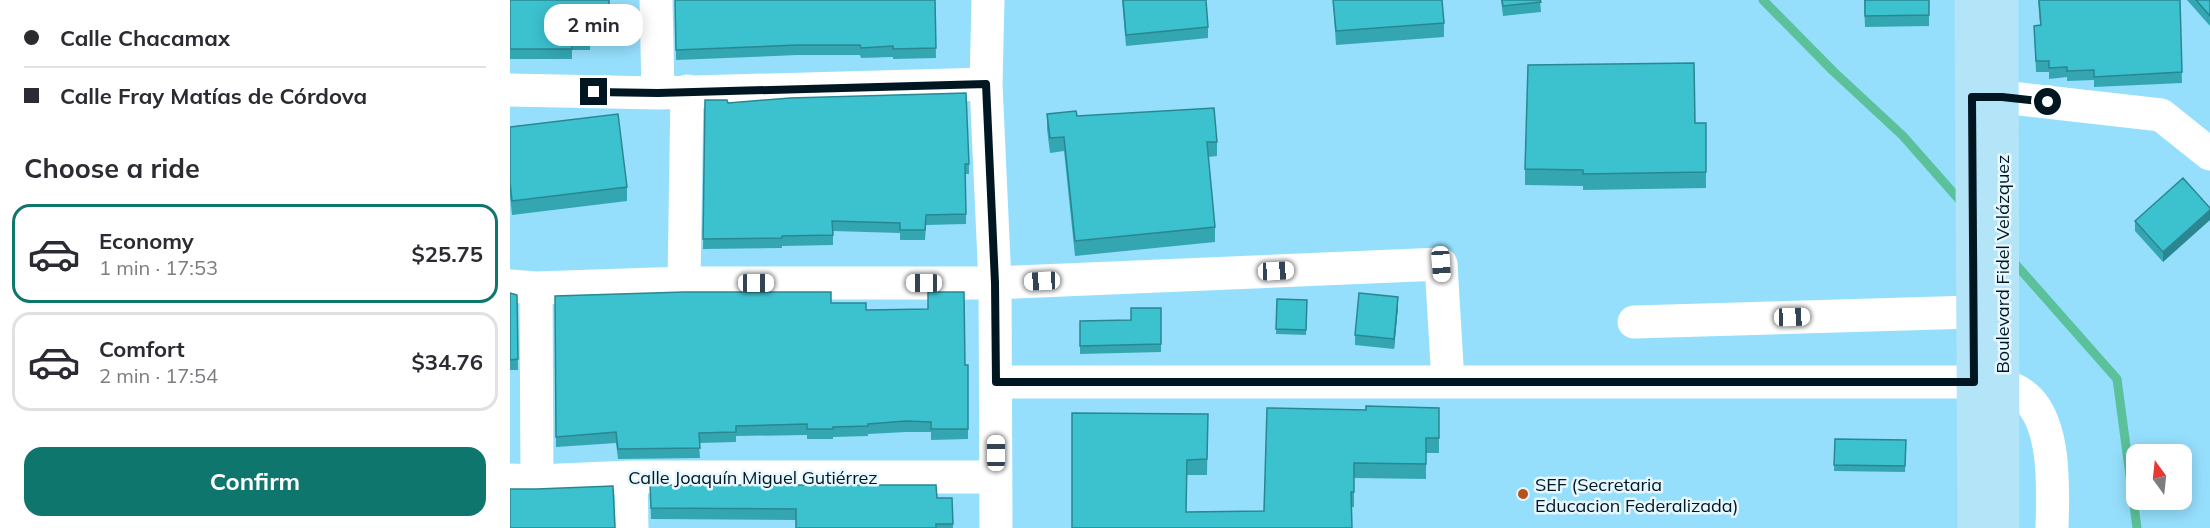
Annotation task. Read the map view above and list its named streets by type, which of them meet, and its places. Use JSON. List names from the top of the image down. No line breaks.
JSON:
{"streets":{"main road":["Boulevard Fidel Velázquez"],"street":["Calle Joaquín Miguel Gutiérrez"]},"places":["SEF (Secretaria Educacion Federalizada)"],"north":"top","page":{"banner":["Calle Chacamax","Calle Fray Matías de Córdova"],"bubble":"2 min","heading":"Choose a ride","list":[{"name":"Economy","note":"1 min · 17:53","value":"$25.75"},{"name":"Comfort","note":"2 min · 17:54","value":"$34.76"}],"buttons":"Confirm"}}
